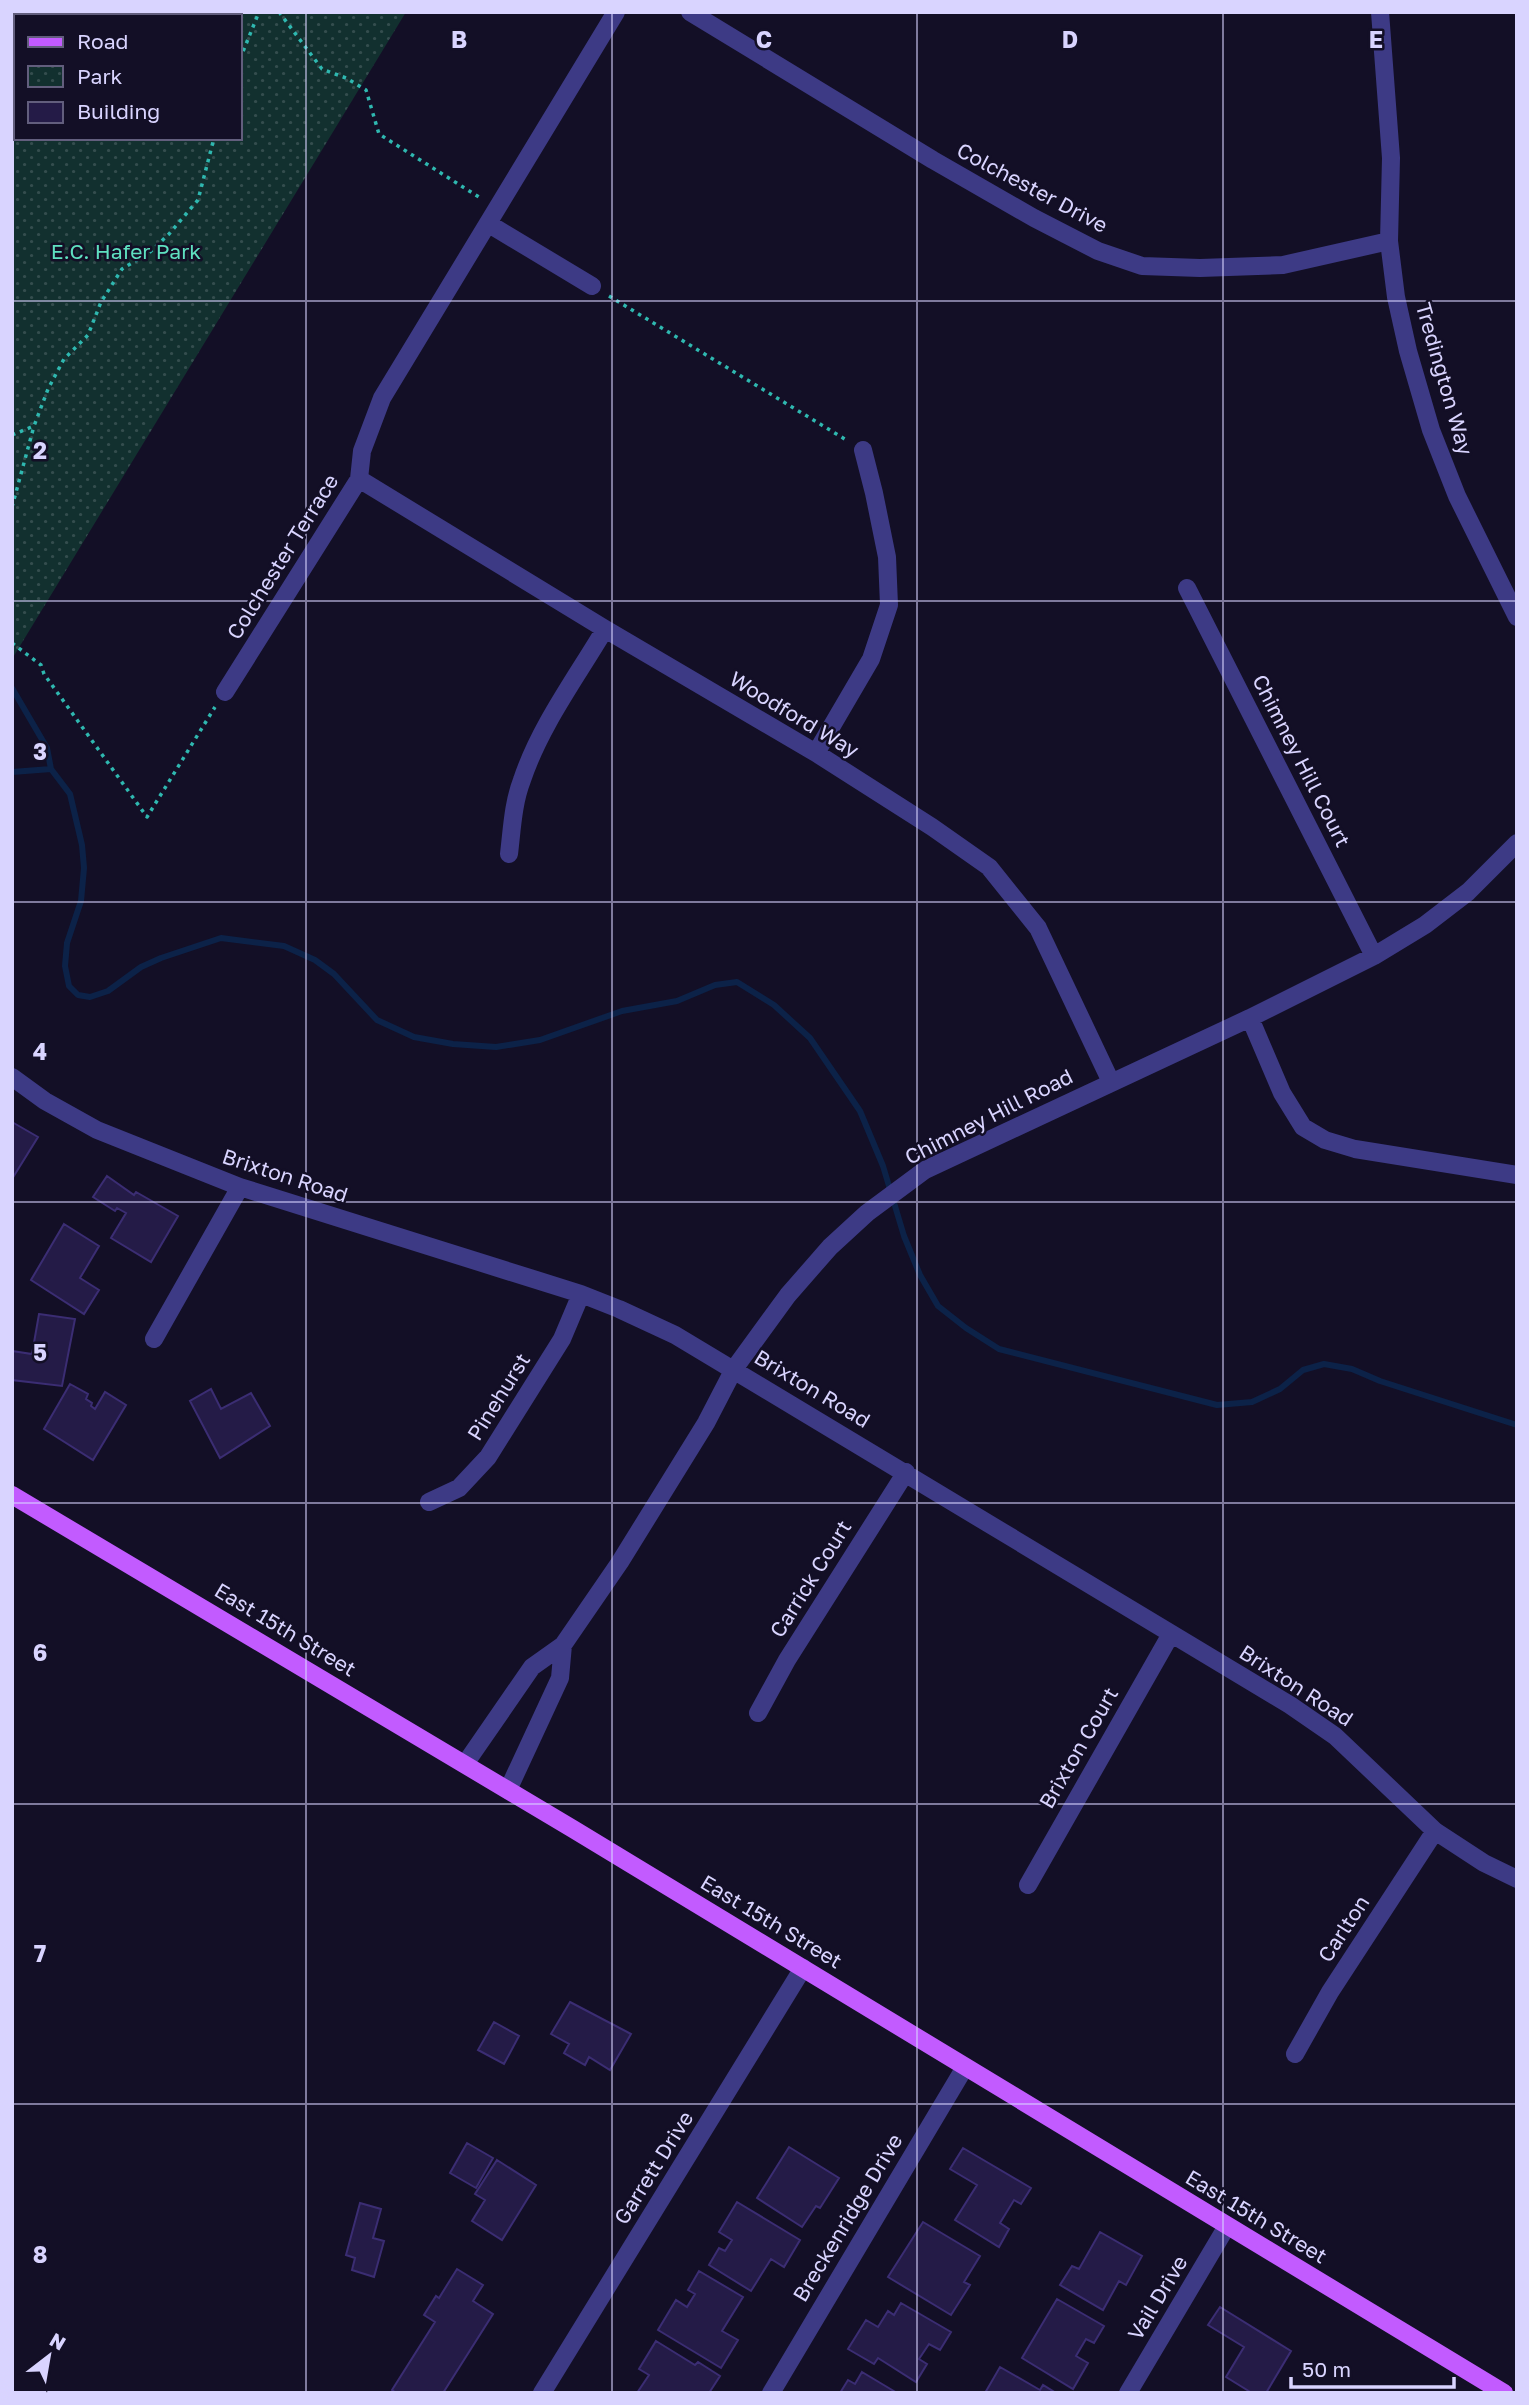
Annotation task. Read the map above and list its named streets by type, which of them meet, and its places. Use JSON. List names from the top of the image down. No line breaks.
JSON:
{"streets":{"main road":["East 15th Street"],"street":["Colchester Drive","Tredington Way","Colchester Terrace","Woodford Way","Chimney Hill Court","Chimney Hill Road","Brixton Road","Pinehurst","Carrick Court","Brixton Court","Carlton","Garrett Drive","Breckenridge Drive","Vail Drive"]},"crossings":[["Colchester Drive","Tredington Way"],["Colchester Terrace","Woodford Way"],["Woodford Way","Chimney Hill Road"],["Chimney Hill Court","Chimney Hill Road"],["Chimney Hill Road","Brixton Road"],["Brixton Road","Pinehurst"],["Brixton Road","Carrick Court"],["Brixton Road","Brixton Court"],["Brixton Road","Carlton"],["East 15th Street","Garrett Drive"],["East 15th Street","Breckenridge Drive"],["East 15th Street","Vail Drive"]],"parks":["E.C. Hafer Park"],"legend":["Road","Park","Building"],"scale_bar":"50 m","north":"top right","grid":{"columns":["B","C","D","E"],"rows":["2","3","4","5","6","7","8"]}}
